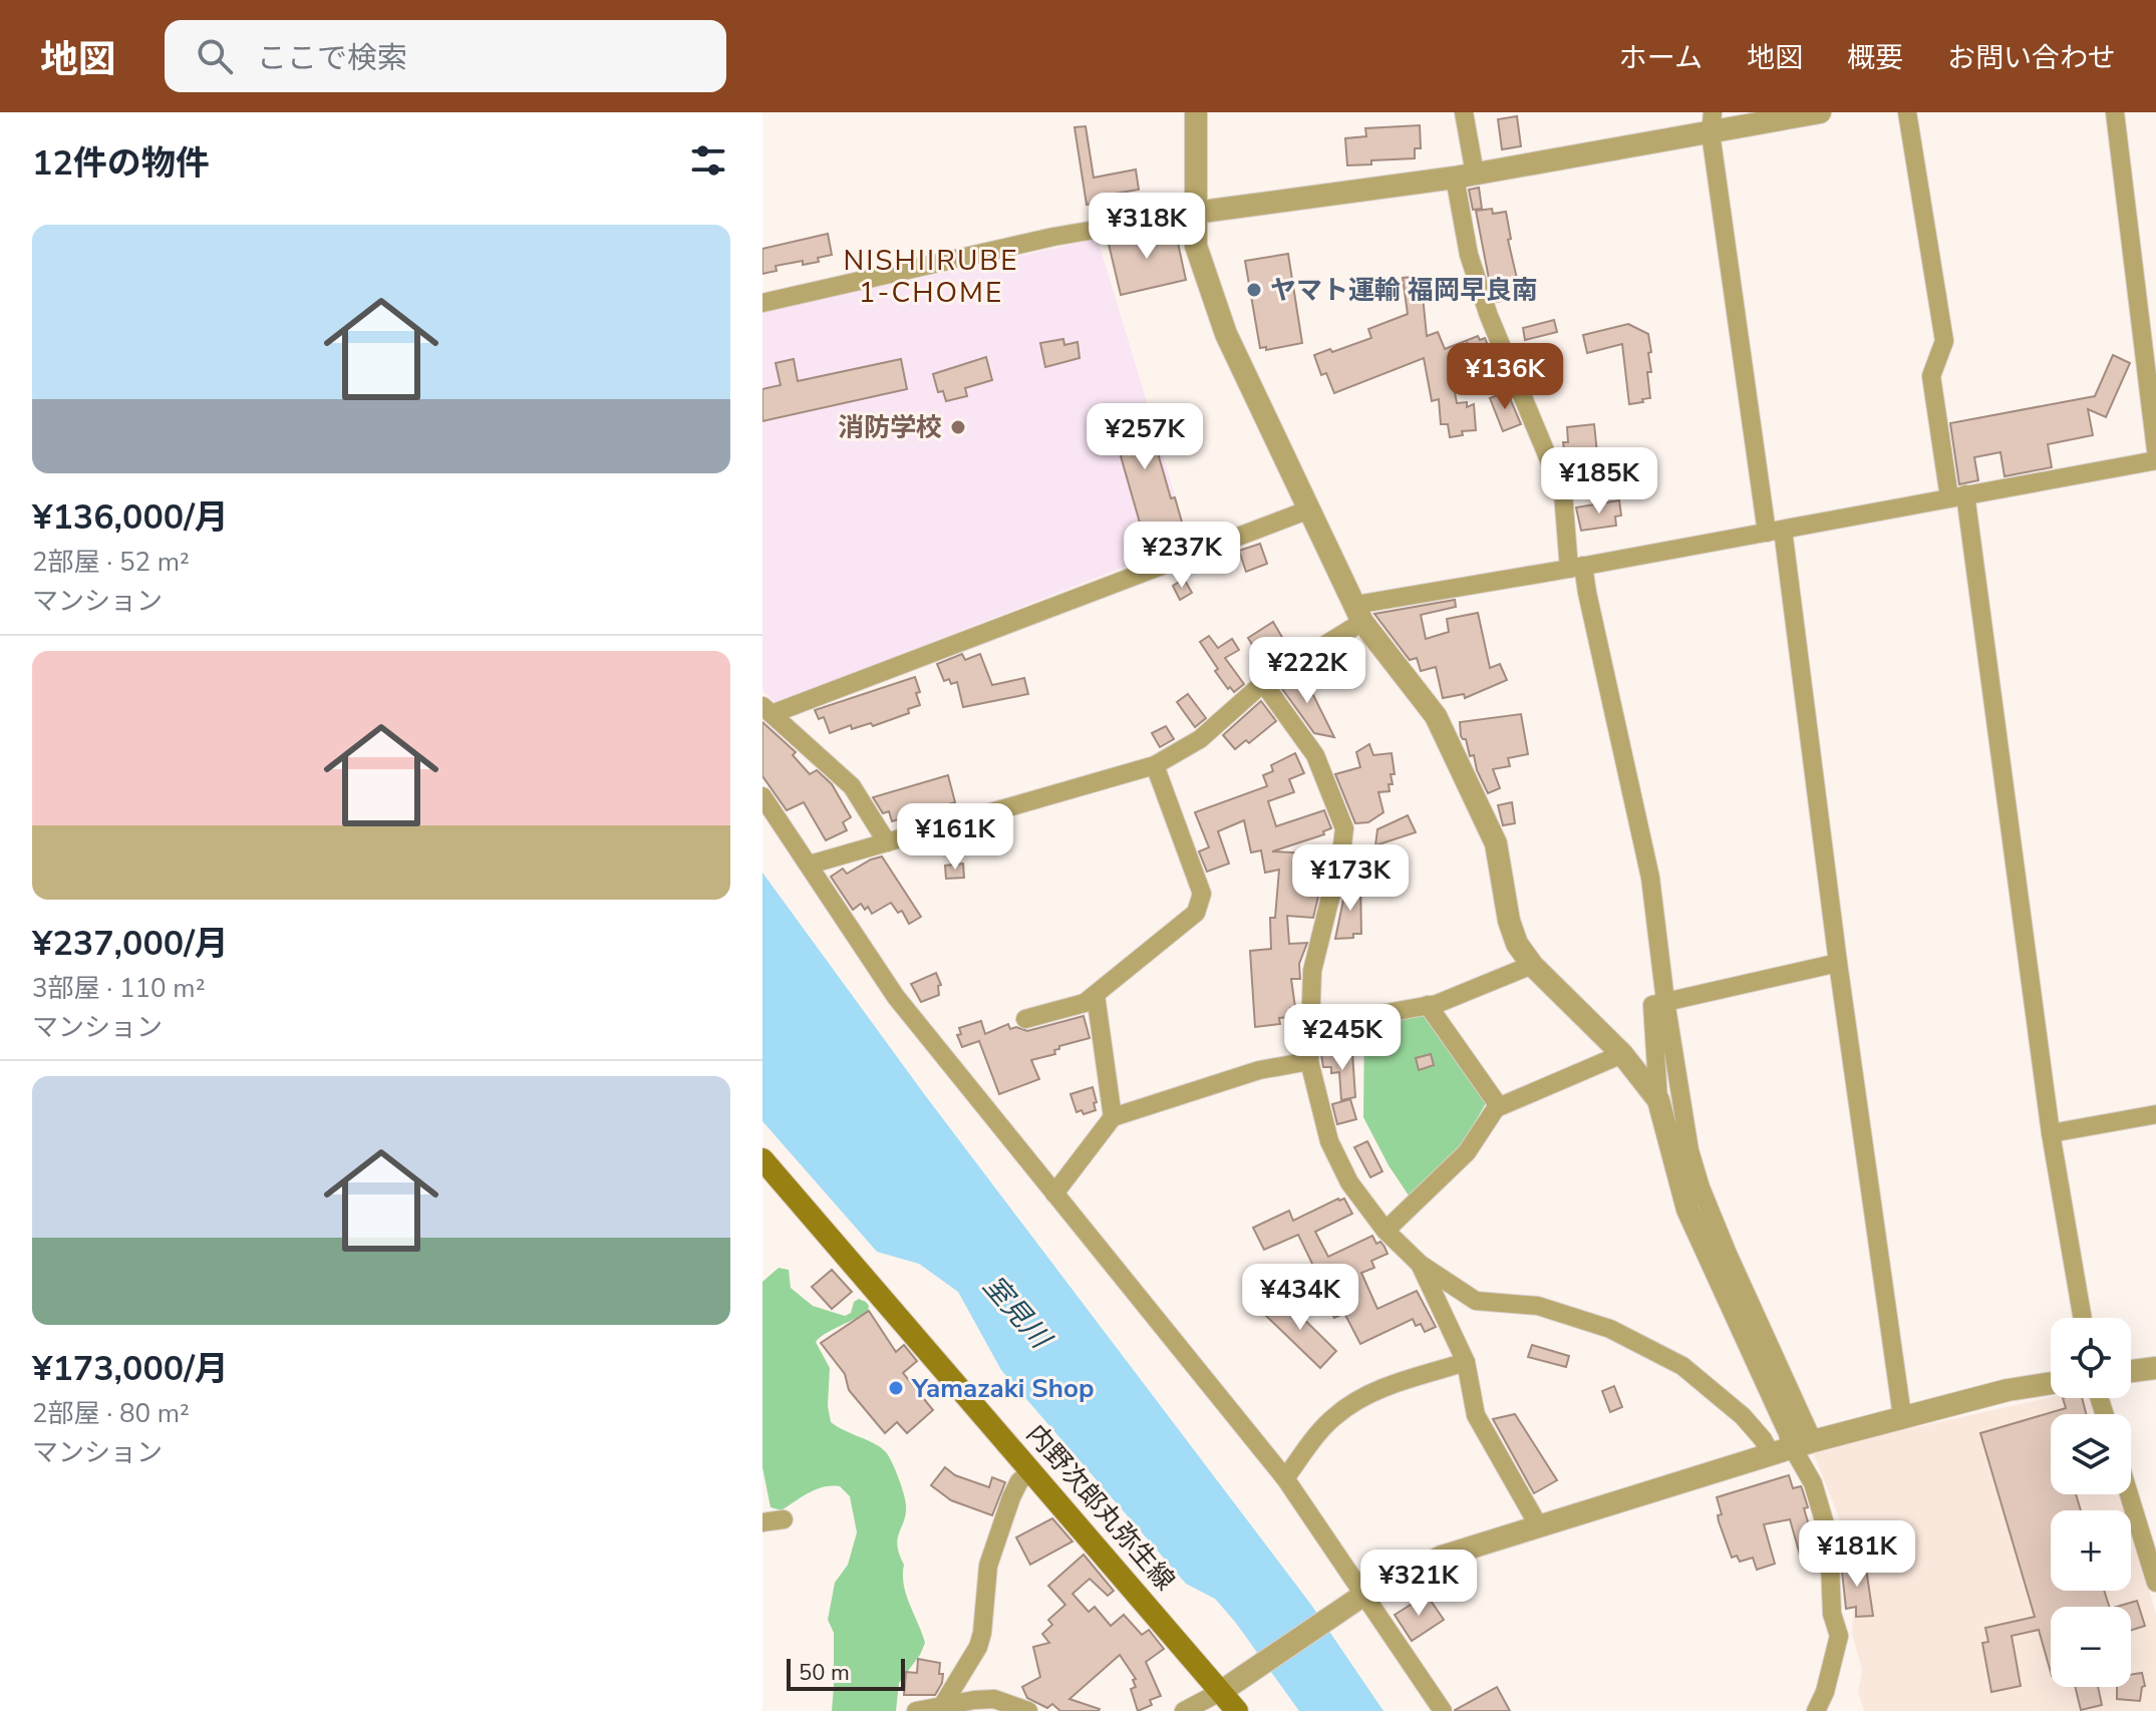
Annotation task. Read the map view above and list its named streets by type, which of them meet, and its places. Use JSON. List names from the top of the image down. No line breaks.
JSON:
{"streets":{"main road":["内野次郎丸弥生線"]},"districts":["NISHIIRUBE 1-CHOME"],"water":["室見川"],"places":["ヤマト運輸 福岡早良南","消防学校","Yamazaki Shop"],"scale_bar":"50 m","page":{"header":"地図","search":"ここで検索","nav":["ホーム","地図","概要","お問い合わせ"],"heading":"12件の物件","price":["¥318K","¥136K","¥257K","¥185K","¥237K","¥222K","¥161K","¥173K","¥245K","¥434K","¥181K","¥321K"],"list":[{"name":"¥136,000/月","note":"2部屋 · 52 m² · マンション"},{"name":"¥237,000/月","note":"3部屋 · 110 m² · マンション"},{"name":"¥173,000/月","note":"2部屋 · 80 m² · マンション"}],"map_buttons":["+","−"],"scale":"50 m"}}
